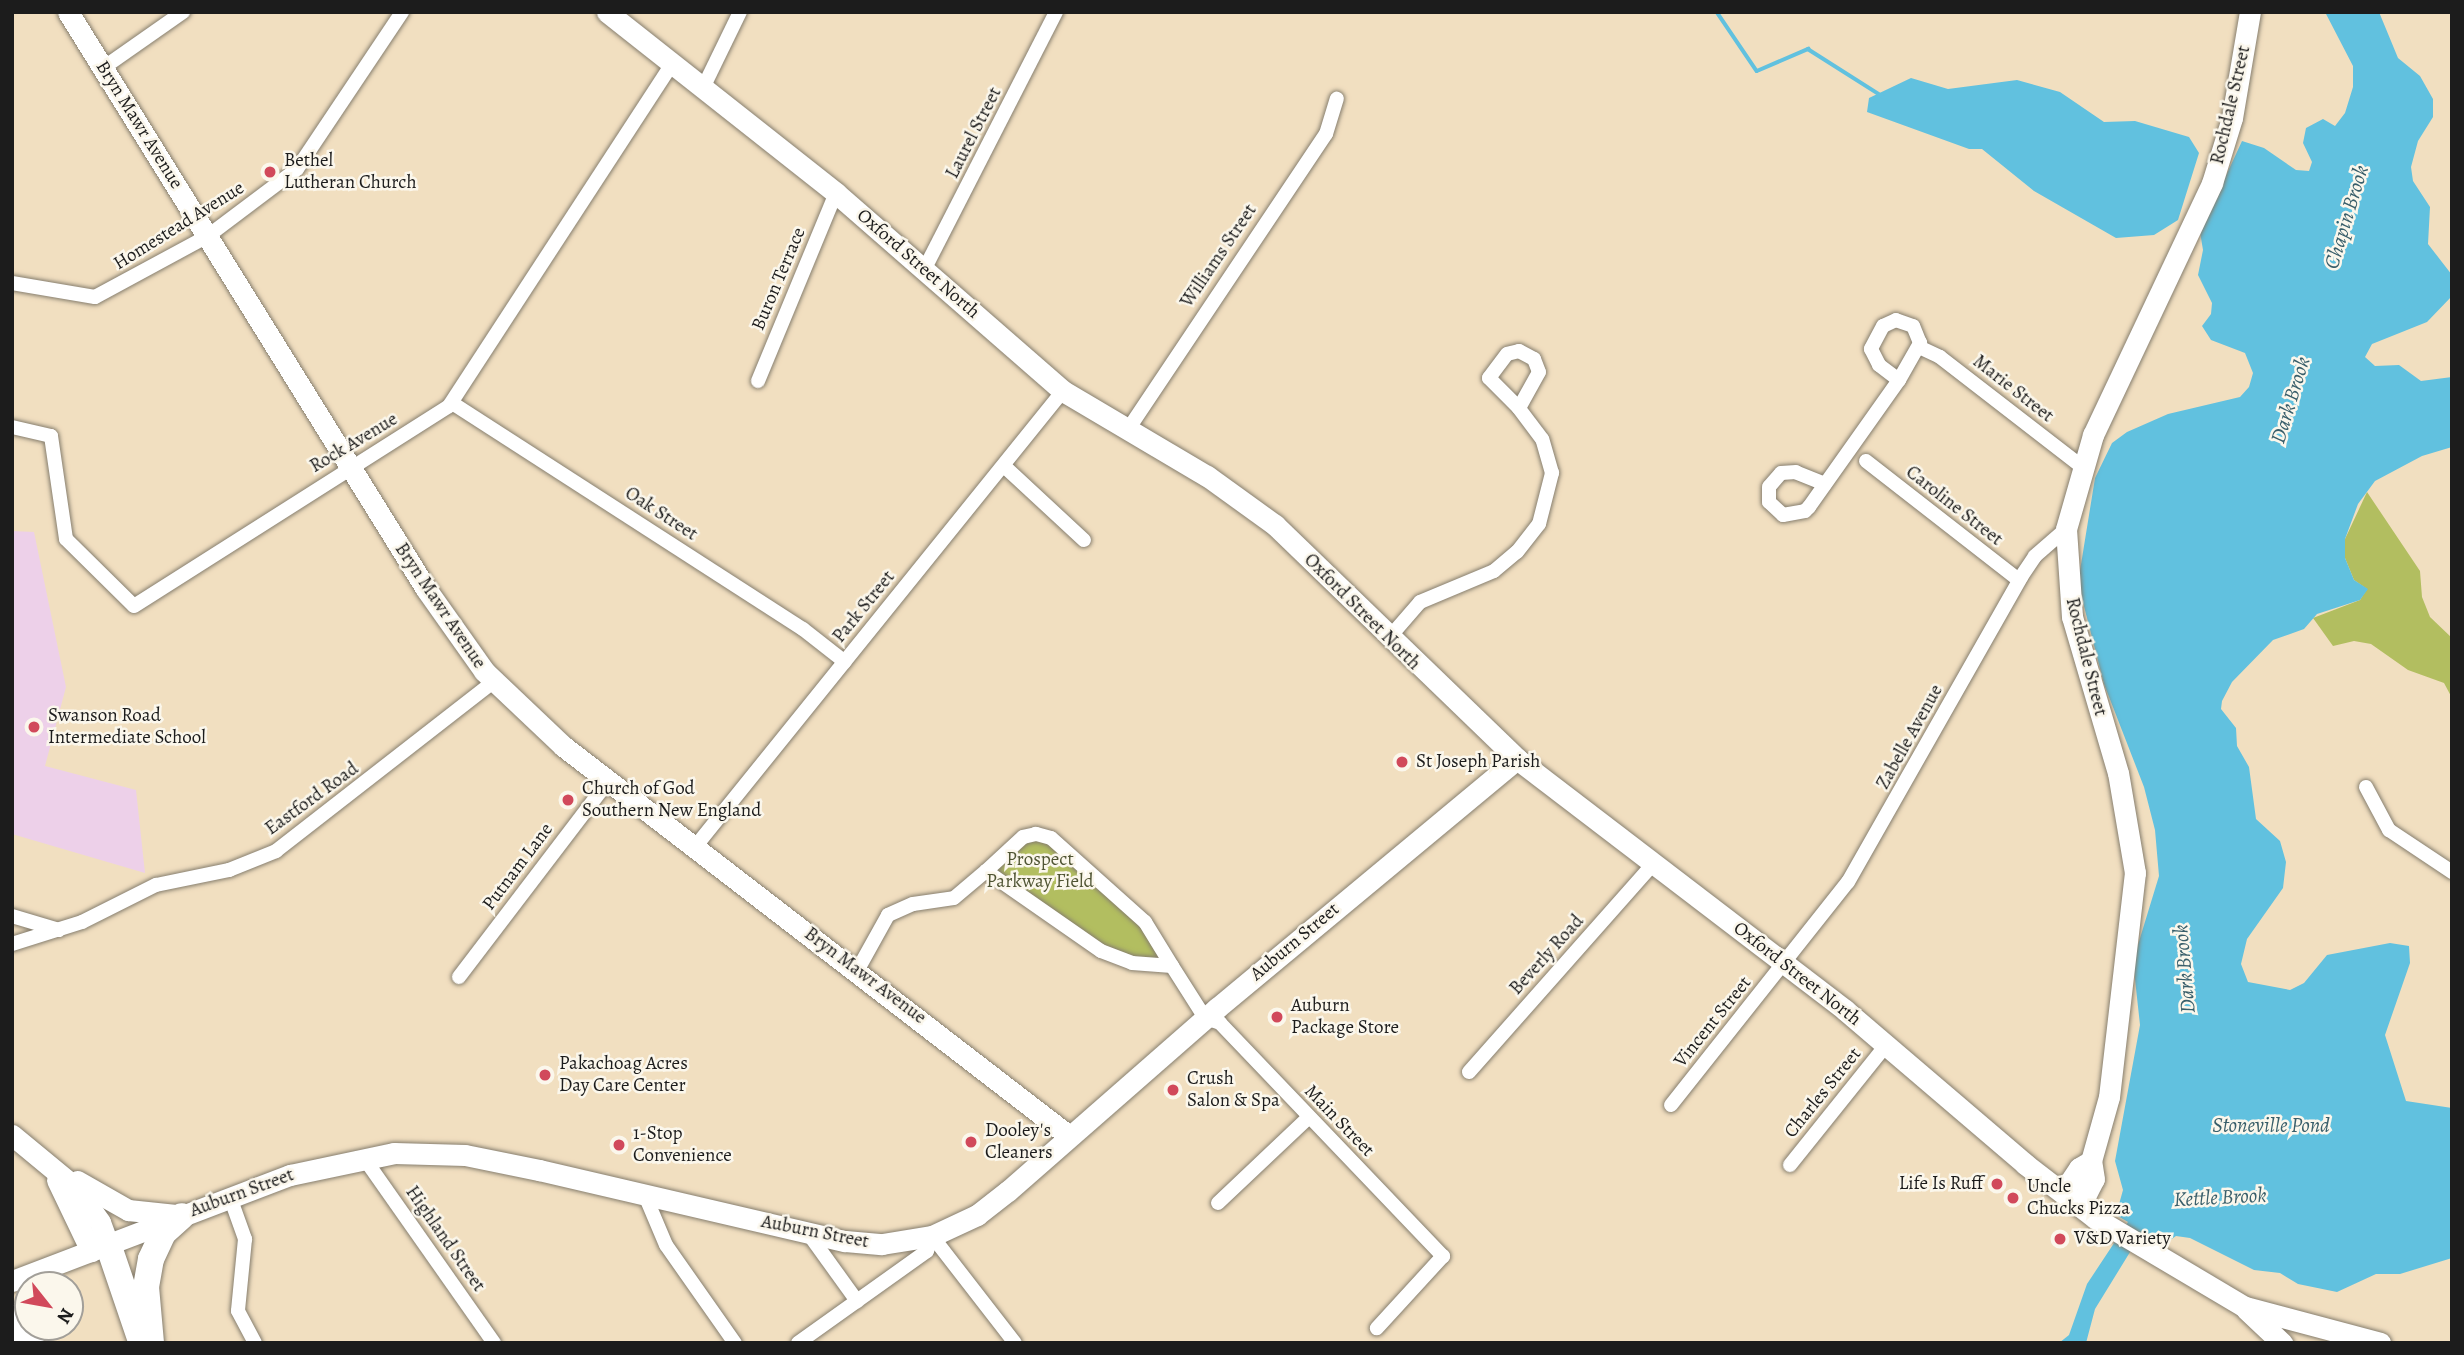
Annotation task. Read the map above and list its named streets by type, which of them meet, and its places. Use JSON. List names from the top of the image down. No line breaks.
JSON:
{"streets":{"main road":["Rochdale Street","Bryn Mawr Avenue","Oxford Street North","Auburn Street"],"street":["Laurel Street","Homestead Avenue","Williams Street","Buron Terrace","Marie Street","Rock Avenue","Caroline Street","Oak Street","Park Street","Zabelle Avenue","Eastford Road","Putnam Lane","Beverly Road","Vincent Street","Charles Street","Main Street","Highland Street"]},"crossings":[["Rochdale Street","Oxford Street North"],["Rochdale Street","Marie Street"],["Rochdale Street","Zabelle Avenue"],["Bryn Mawr Avenue","Homestead Avenue"],["Bryn Mawr Avenue","Rock Avenue"],["Bryn Mawr Avenue","Park Street"],["Bryn Mawr Avenue","Eastford Road"],["Bryn Mawr Avenue","Putnam Lane"],["Bryn Mawr Avenue","Auburn Street"],["Laurel Street","Oxford Street North"],["Williams Street","Oxford Street North"],["Oxford Street North","Buron Terrace"],["Oxford Street North","Rock Avenue"],["Oxford Street North","Park Street"],["Oxford Street North","Zabelle Avenue"],["Oxford Street North","Auburn Street"],["Oxford Street North","Beverly Road"],["Oxford Street North","Vincent Street"],["Oxford Street North","Charles Street"],["Rock Avenue","Oak Street"],["Caroline Street","Zabelle Avenue"],["Oak Street","Park Street"],["Zabelle Avenue","Vincent Street"],["Auburn Street","Main Street"],["Auburn Street","Highland Street"]],"water":["Chapin Brook","Dark Brook","Stoneville Pond","Kettle Brook"],"parks":["Prospect Parkway Field"],"places":["Bethel Lutheran Church","Swanson Road Intermediate School","St Joseph Parish","Church of God Southern New England","Auburn Package Store","Pakachoag Acres Day Care Center","Crush Salon & Spa","Dooley's Cleaners","1-Stop Convenience","Life Is Ruff","Uncle Chucks Pizza","V&D Variety"],"north":"bottom right"}
